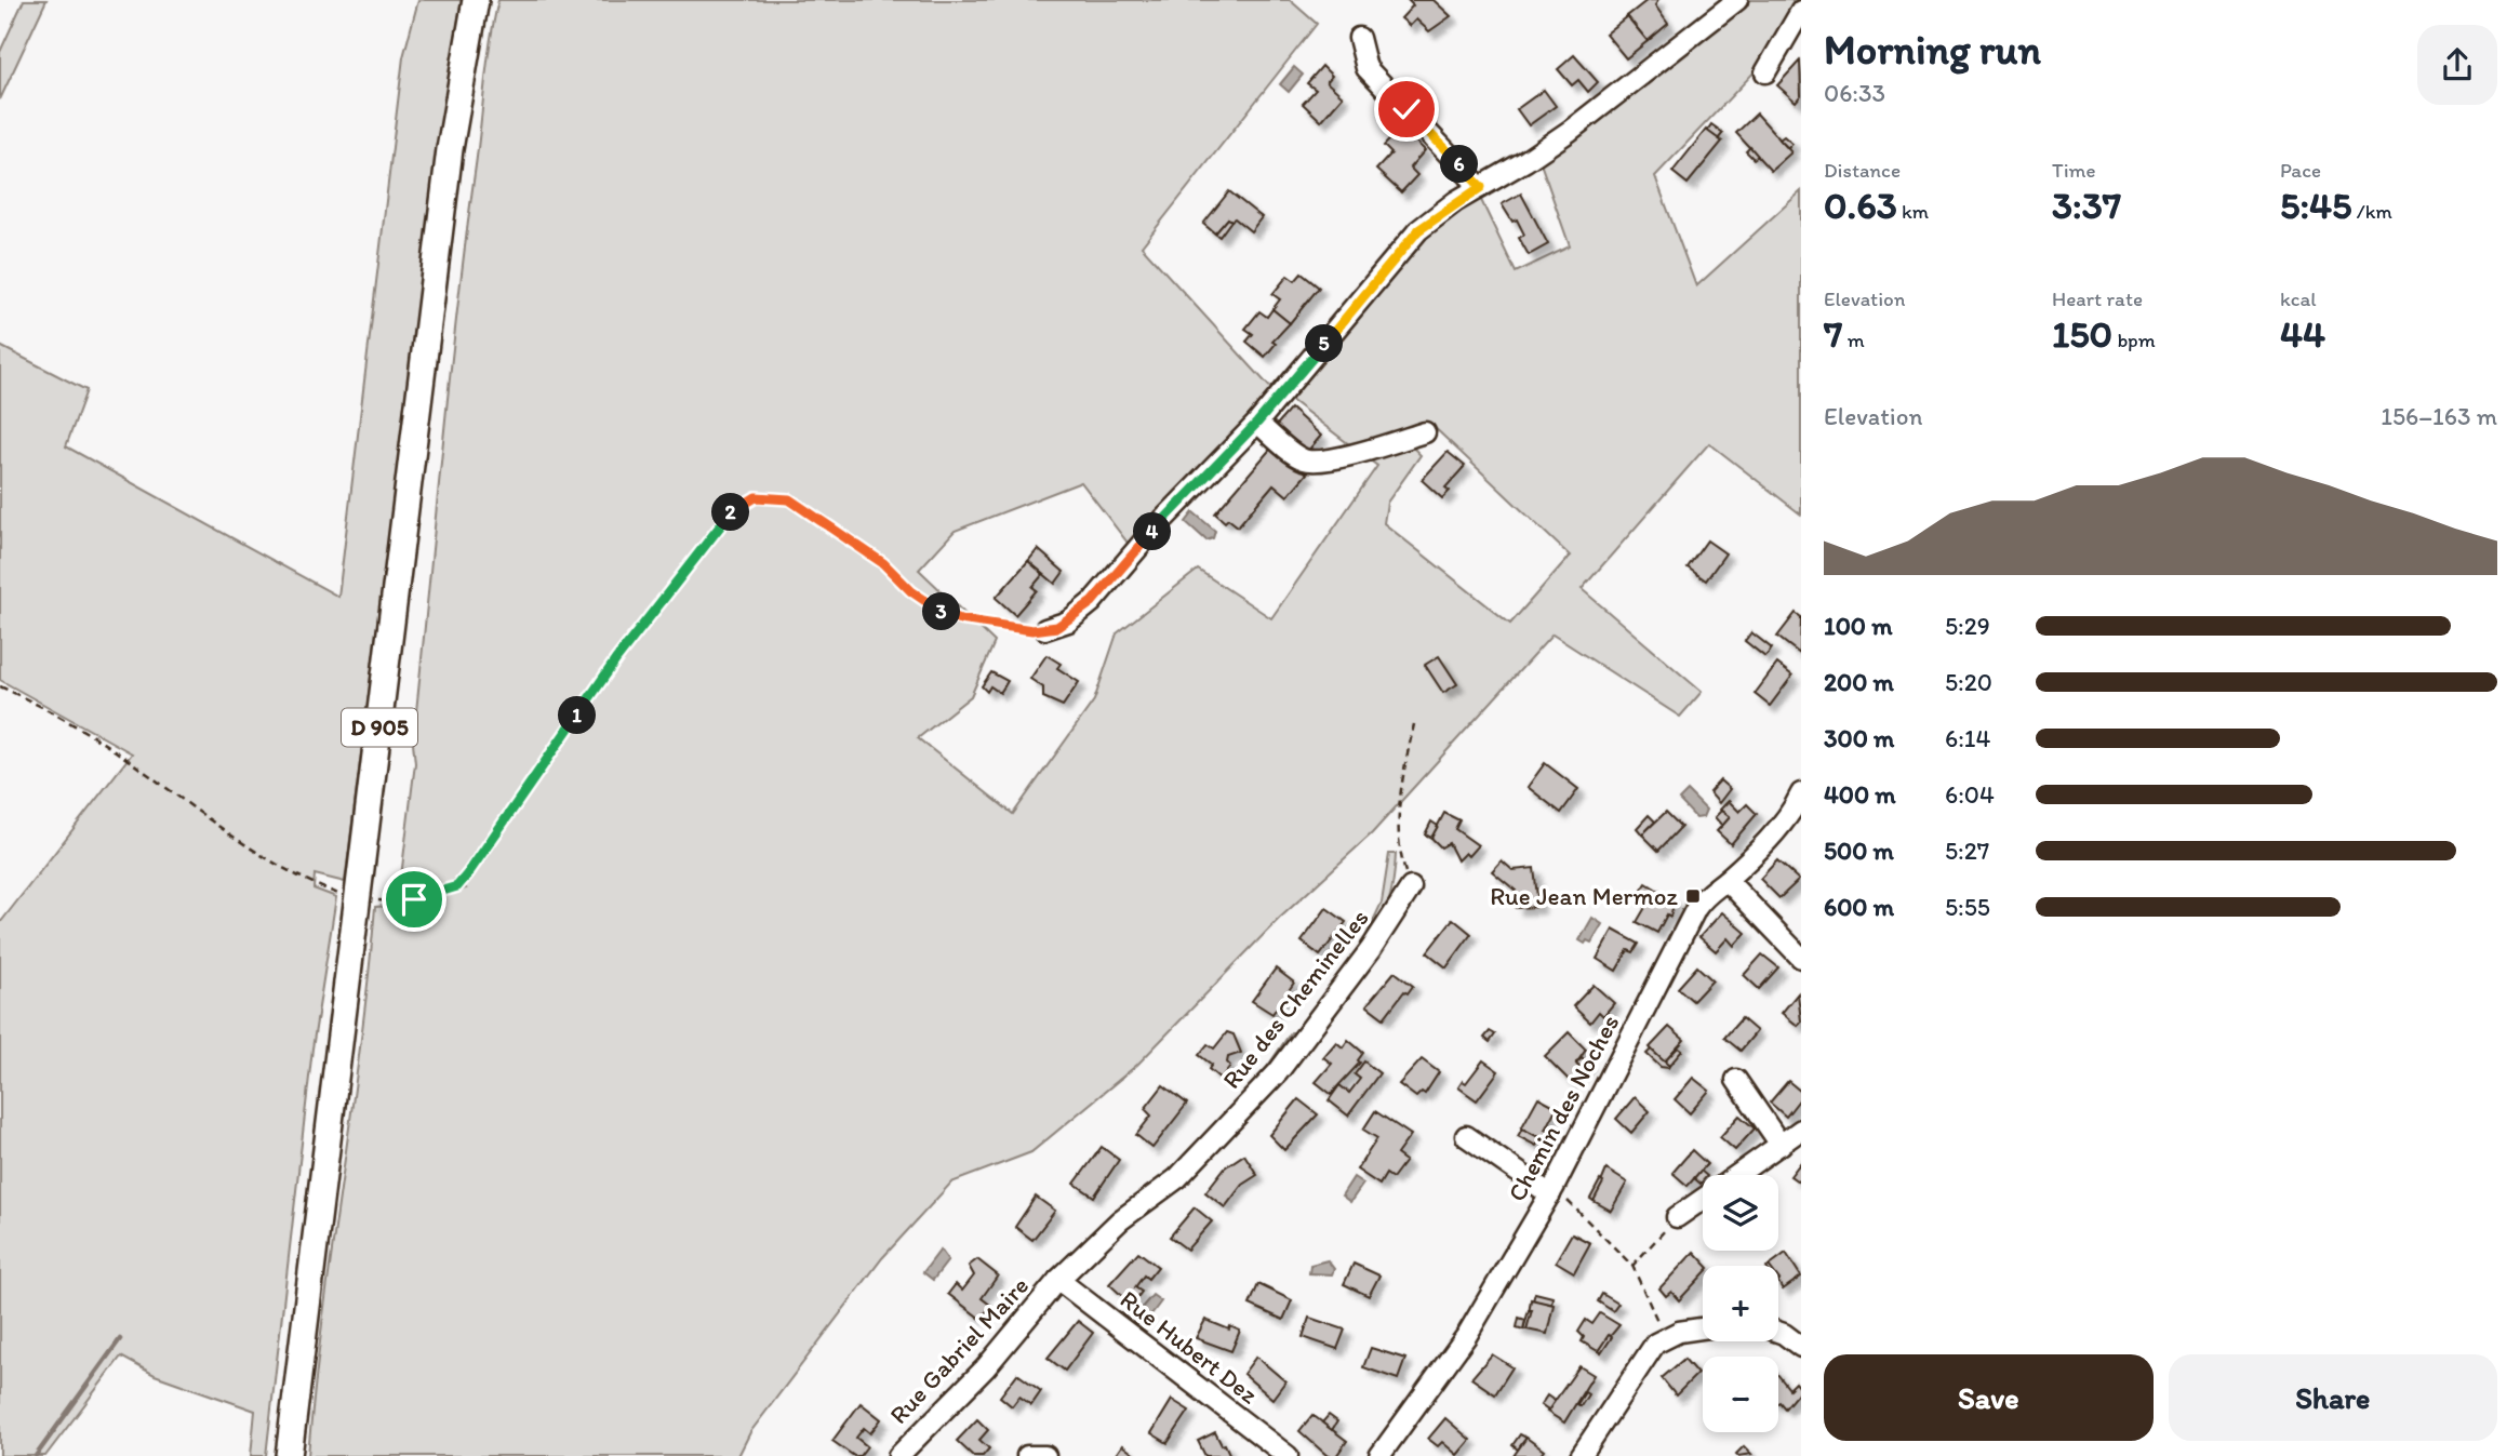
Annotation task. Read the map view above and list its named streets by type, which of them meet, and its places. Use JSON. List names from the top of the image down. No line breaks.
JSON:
{"streets":{"main road":["D 905"],"street":["Rue des Cheminelles","Chemin des Noches","Rue Hubert Dez","Rue Gabriel Maire"]},"crossings":[["Rue des Cheminelles","Rue Hubert Dez"],["Rue des Cheminelles","Rue Gabriel Maire"],["Rue Hubert Dez","Rue Gabriel Maire"]],"places":{"transit":["Rue Jean Mermoz"]},"page":{"heading":["Morning run","06:33"],"stats":[["Distance","0.63 km"],["Time","3:37"],["Pace","5:45 /km"],["Elevation","7 m"],["Heart rate","150 bpm"],["kcal","44"]],"pins":["6","5","2","4","3","1"],"chart":["Elevation","156–163 m"],"list":[{"name":"100 m","note":"5:29"},{"name":"200 m","note":"5:20"},{"name":"300 m","note":"6:14"},{"name":"400 m","note":"6:04"},{"name":"500 m","note":"5:27"},{"name":"600 m","note":"5:55"}],"map_buttons":["+","−"],"buttons":["Save","Share"]}}
